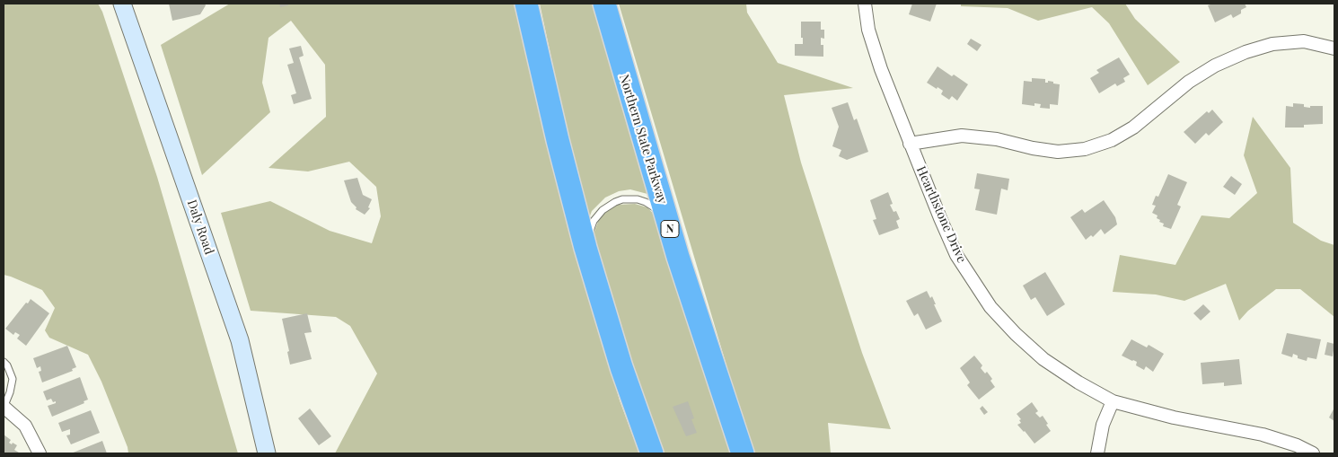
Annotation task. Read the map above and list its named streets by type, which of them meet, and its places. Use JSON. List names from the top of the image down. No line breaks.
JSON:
{"streets":{"highway":["Northern State Parkway","N"],"main road":["Daly Road"],"street":["Hearthstone Drive"]}}
